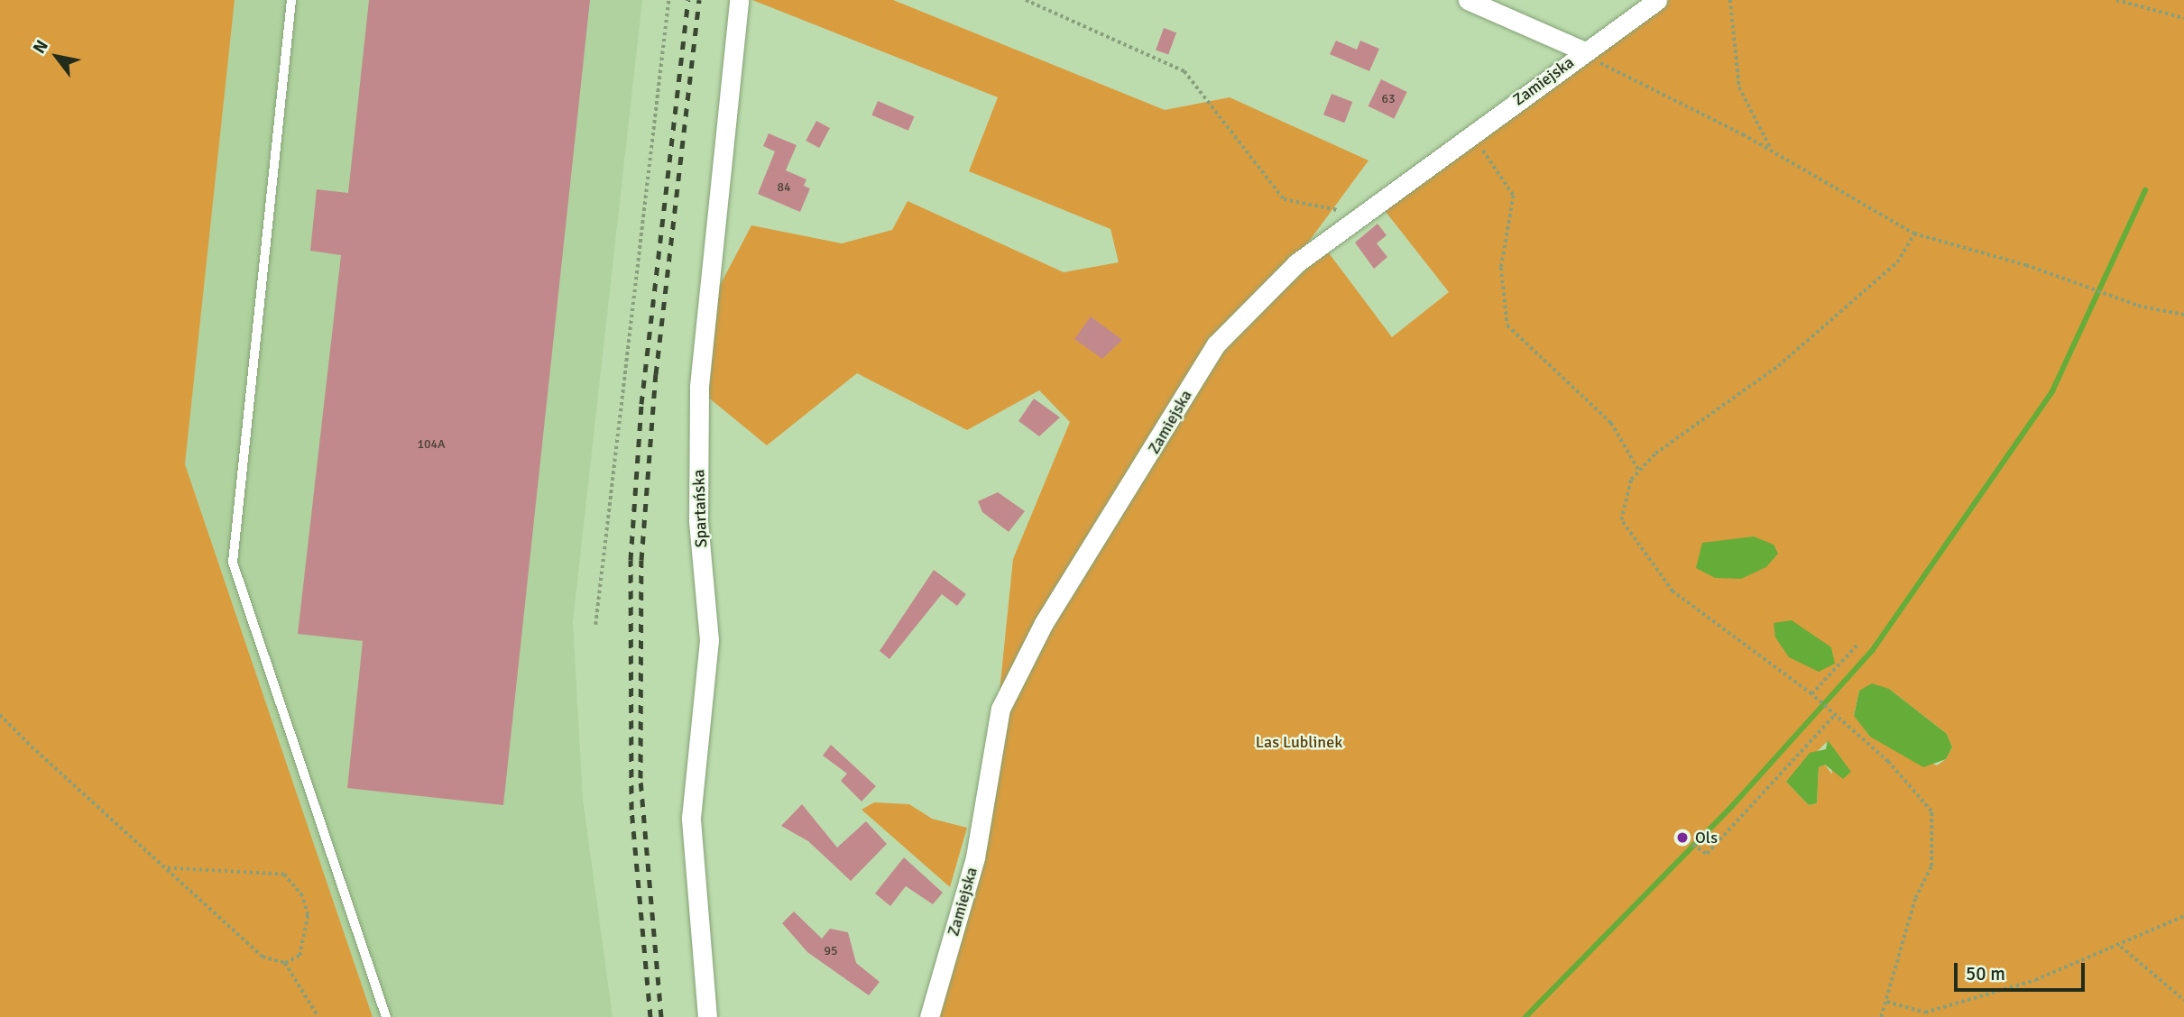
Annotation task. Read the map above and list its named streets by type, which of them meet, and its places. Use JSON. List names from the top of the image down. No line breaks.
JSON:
{"streets":{"street":["Zamiejska","Spartańska"]},"parks":["Las Lublinek"],"places":["Ols"],"house_numbers":["63","84","104A","95"],"scale_bar":"50 m","north":"top left"}
